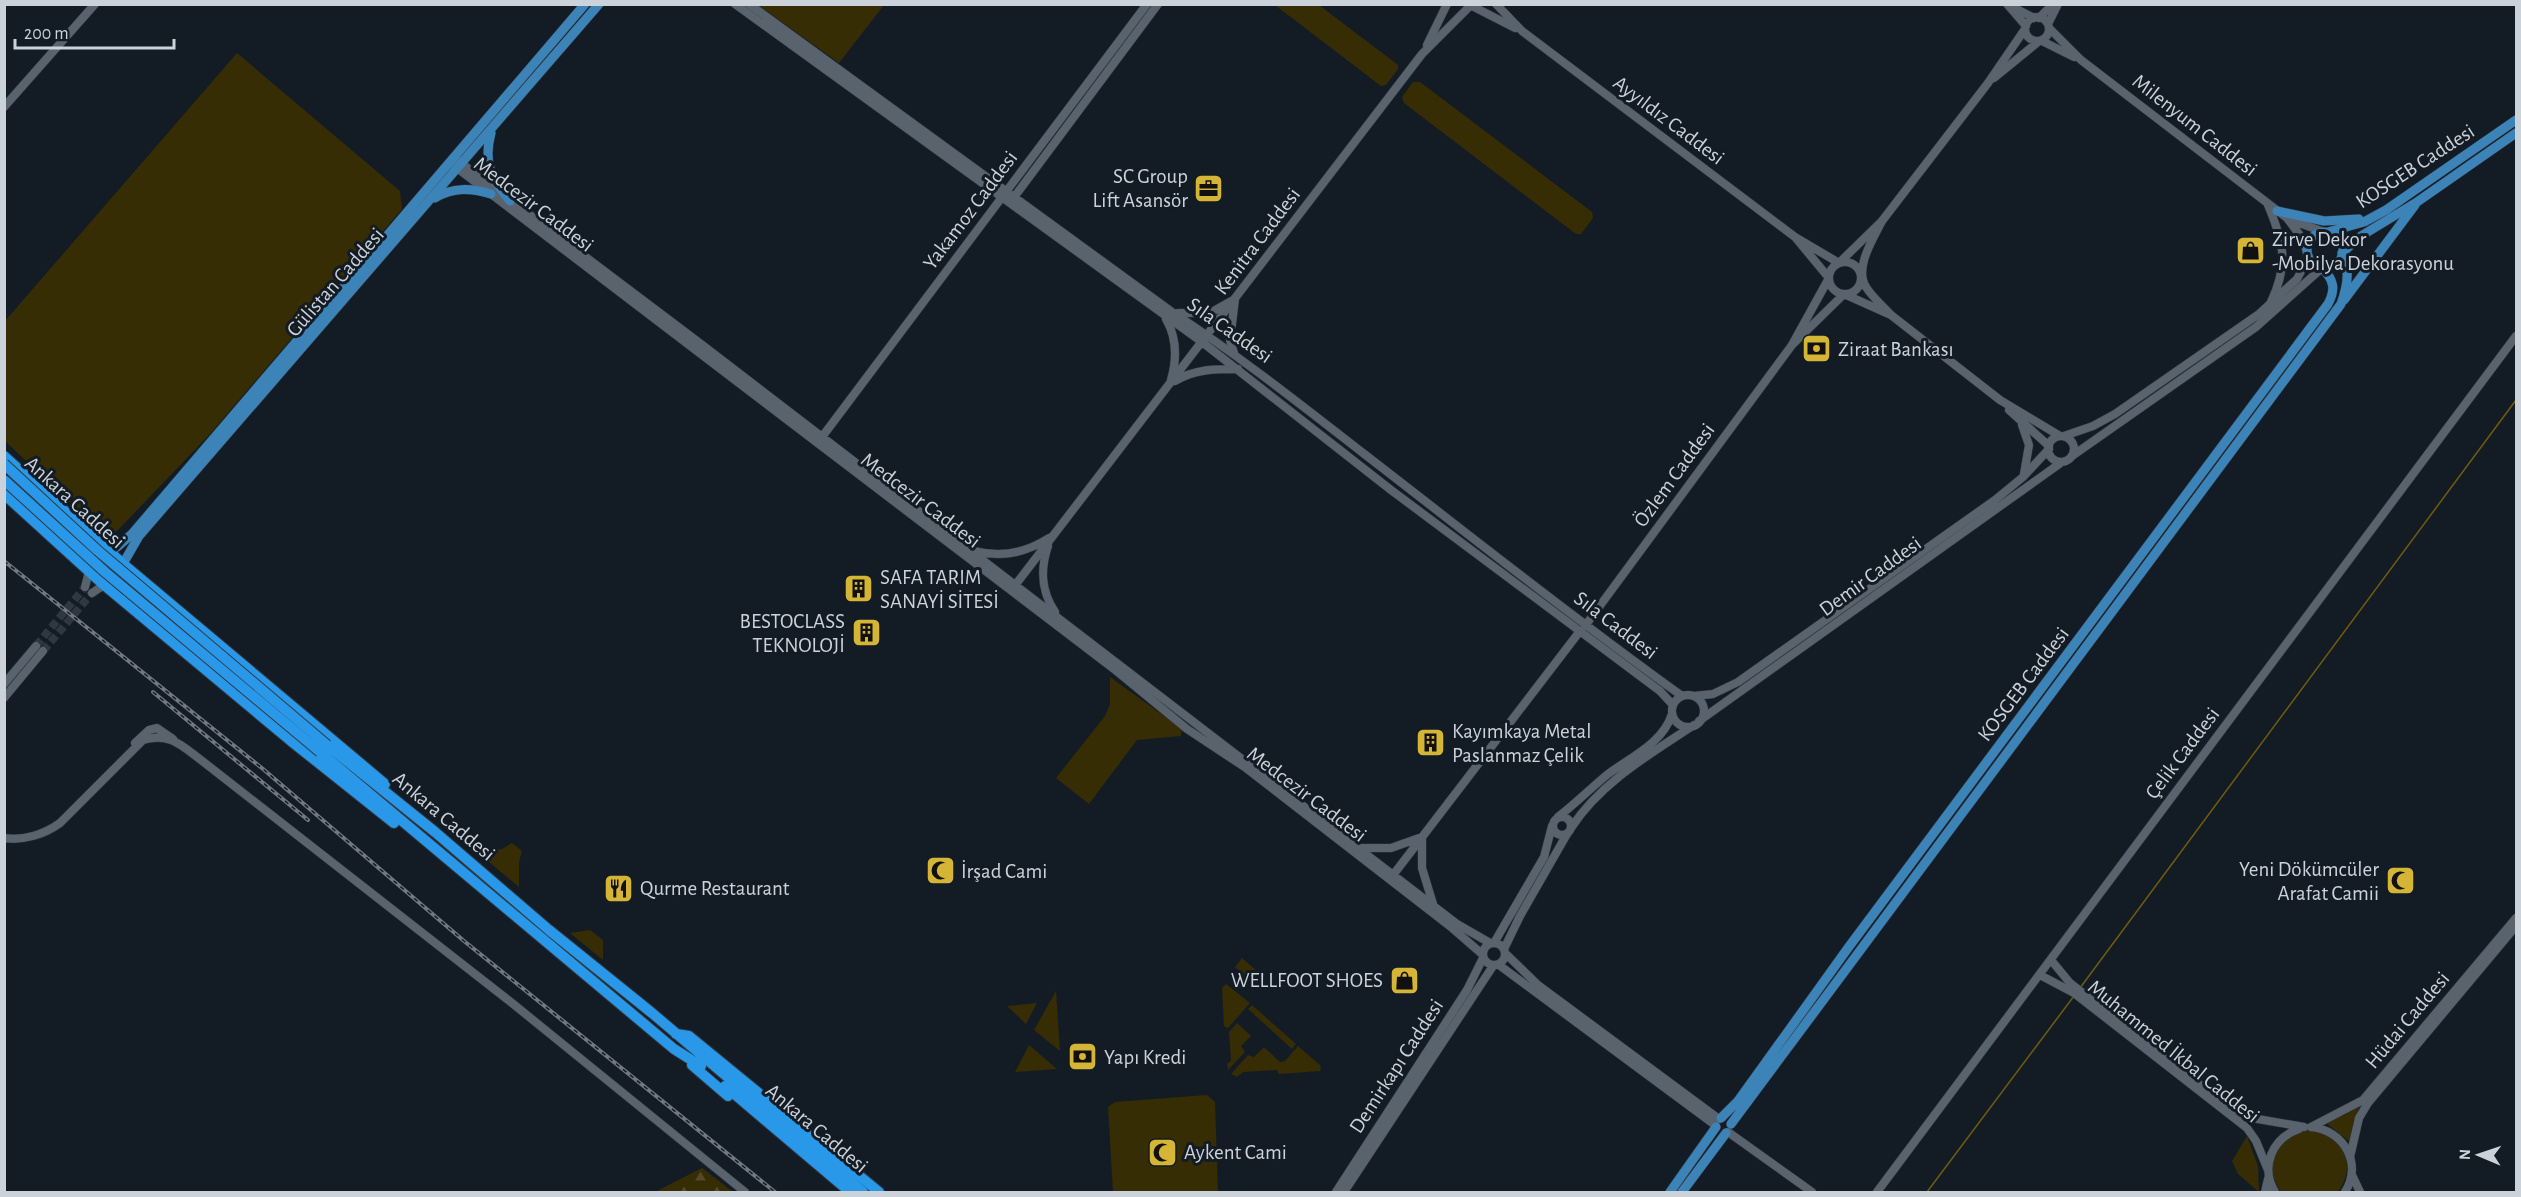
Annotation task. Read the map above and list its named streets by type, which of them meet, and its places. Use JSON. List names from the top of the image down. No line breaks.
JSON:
{"streets":{"highway":["Ankara Caddesi"],"main road":["KOSGEB Caddesi","Gülistan Caddesi"],"street":["Ayyıldız Caddesi","Milenyum Caddesi","Medcezir Caddesi","Yakamoz Caddesi","Kenitra Caddesi","Sıla Caddesi","Özlem Caddesi","Demir Caddesi","Çelik Caddesi","Hüdai Caddesi","Muhammed İkbal Caddesi","Demirkapı Caddesi"]},"crossings":[["Ayyıldız Caddesi","Özlem Caddesi"],["Milenyum Caddesi","KOSGEB Caddesi"],["Medcezir Caddesi","Yakamoz Caddesi"],["Medcezir Caddesi","Kenitra Caddesi"],["Medcezir Caddesi","Gülistan Caddesi"],["Medcezir Caddesi","Özlem Caddesi"],["Medcezir Caddesi","Demirkapı Caddesi"],["Yakamoz Caddesi","Sıla Caddesi"],["Kenitra Caddesi","Sıla Caddesi"],["Sıla Caddesi","Özlem Caddesi"],["Sıla Caddesi","Demir Caddesi"],["Çelik Caddesi","Muhammed İkbal Caddesi"],["Hüdai Caddesi","Muhammed İkbal Caddesi"]],"places":{"office":["SC Group Lift Asansör"],"shop":["Zirve Dekor -Mobilya Dekorasyonu","WELLFOOT SHOES"],"bank":["Ziraat Bankası","Yapı Kredi"],"building":["SAFA TARIM SANAYİ SİTESİ","BESTOCLASS TEKNOLOJİ","Kayımkaya Metal Paslanmaz Çelik"],"mosque":["İrşad Cami","Yeni Dökümcüler Arafat Camii","Aykent Cami"],"restaurant":["Qurme Restaurant"]},"scale_bar":"200 m","north":"left"}
